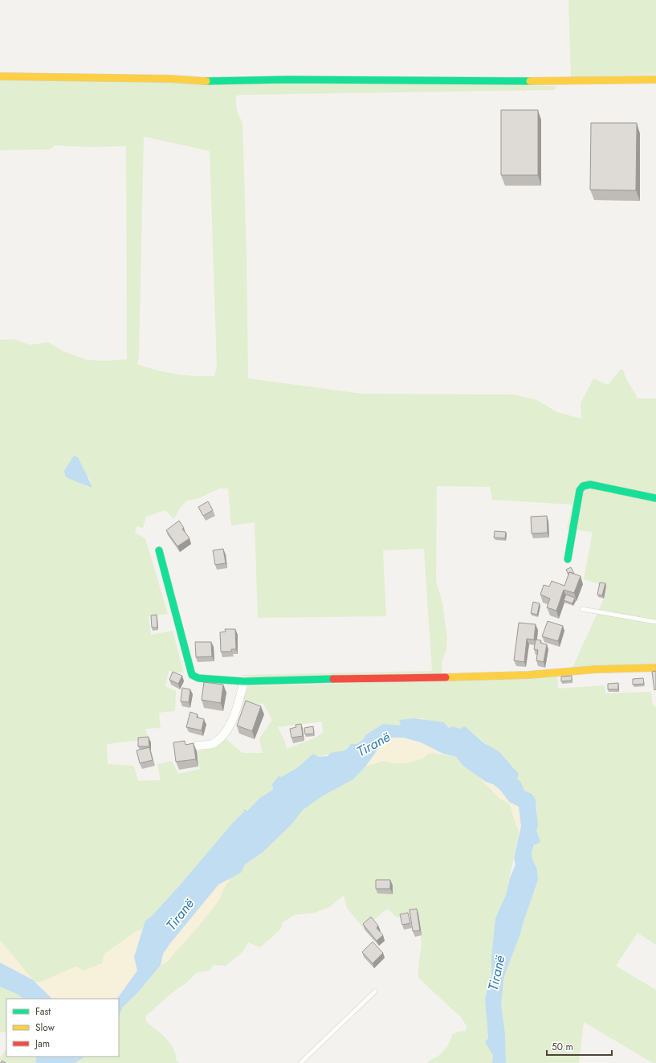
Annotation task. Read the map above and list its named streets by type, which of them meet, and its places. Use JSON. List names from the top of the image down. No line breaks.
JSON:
{"water":["Tiranë"],"legend":["Fast","Slow","Jam"],"scale_bar":"50 m"}
